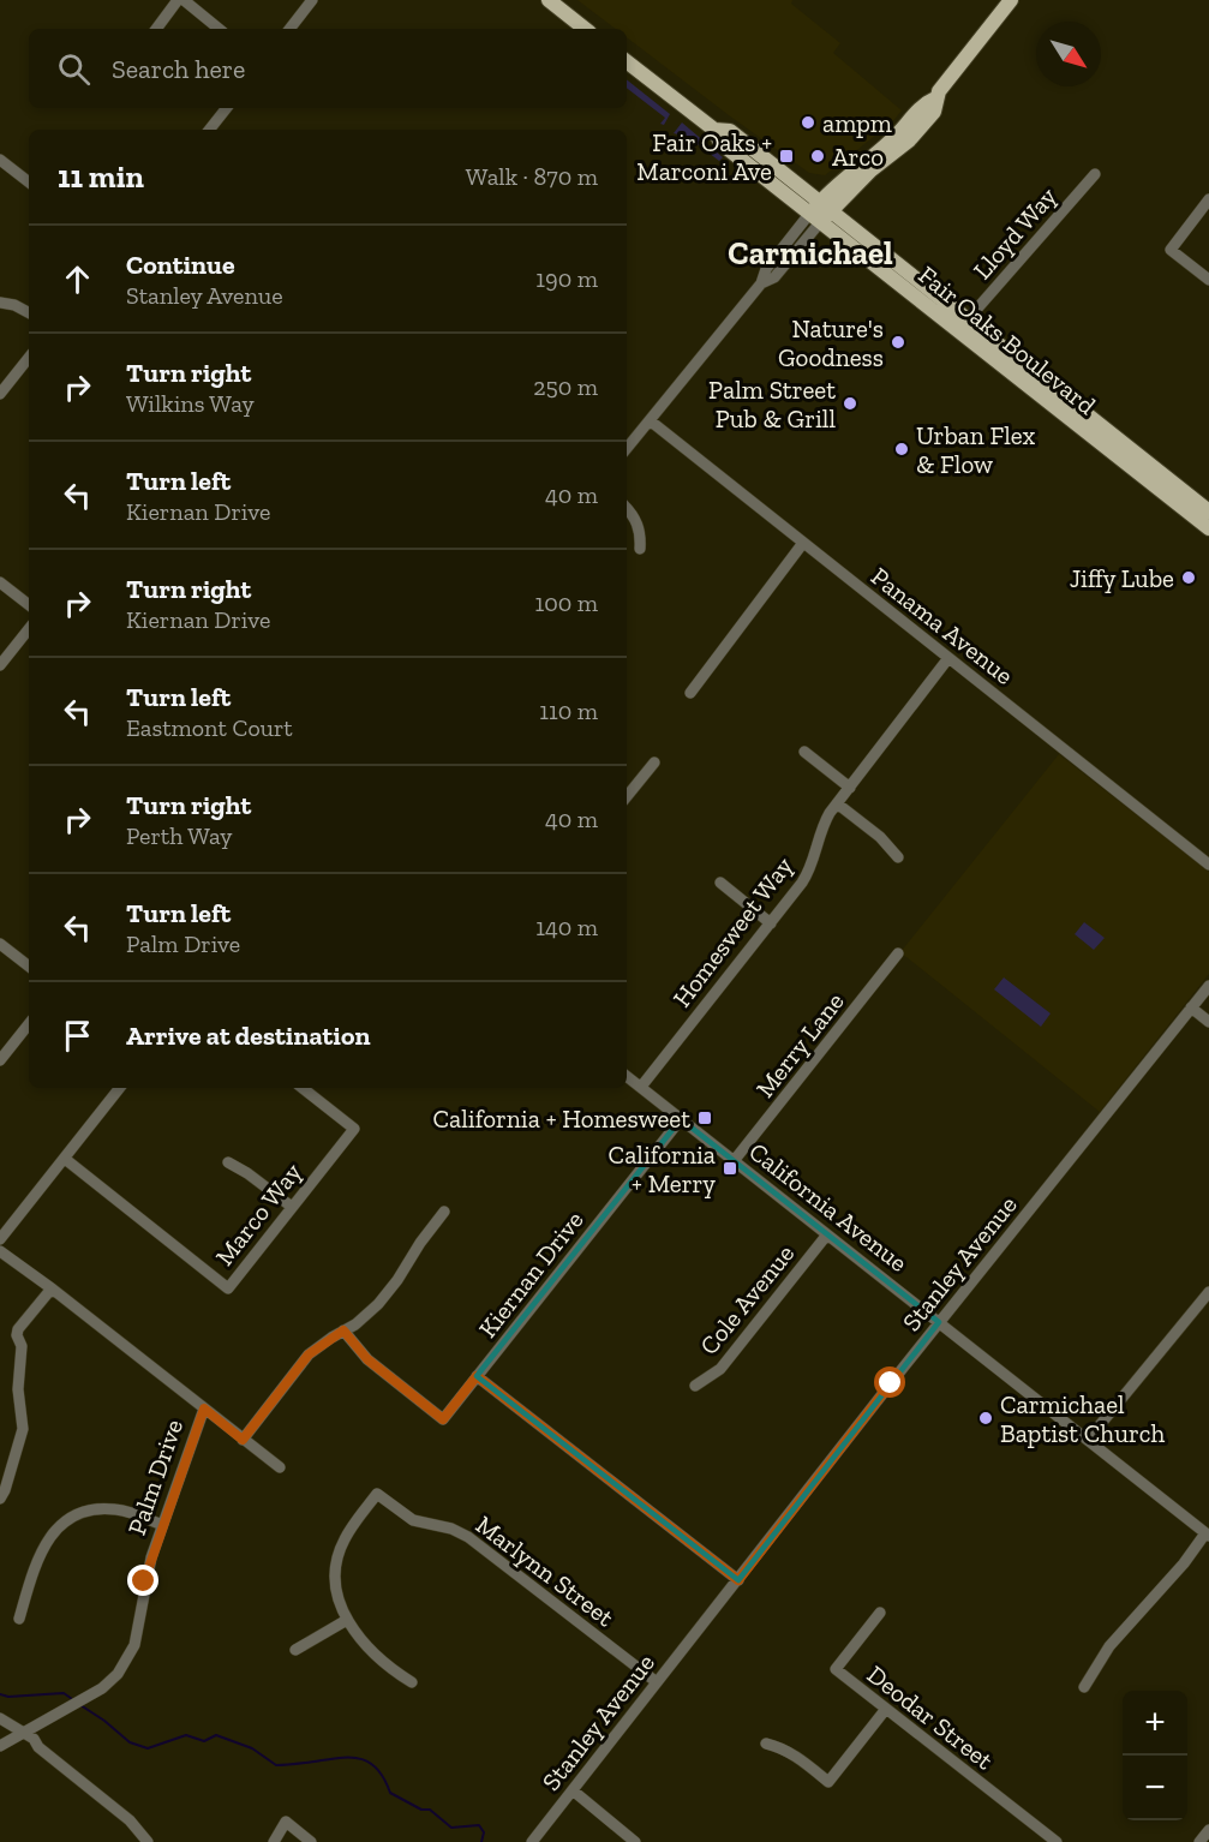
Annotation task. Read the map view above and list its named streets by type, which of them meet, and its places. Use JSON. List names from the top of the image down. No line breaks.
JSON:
{"streets":{"main road":["Fair Oaks Boulevard"],"street":["Lloyd Way","Panama Avenue","Homesweet Way","Merry Lane","California Avenue","Marco Way","Stanley Avenue","Kiernan Drive","Cole Avenue","Palm Drive","Marlynn Street","Deodar Street"]},"crossings":[["Lloyd Way","Fair Oaks Boulevard"],["Panama Avenue","Homesweet Way"],["Homesweet Way","California Avenue"],["Merry Lane","California Avenue"],["California Avenue","Stanley Avenue"],["California Avenue","Kiernan Drive"],["California Avenue","Cole Avenue"],["Stanley Avenue","Marlynn Street"]],"districts":["Carmichael"],"places":{"other":["ampm","Arco","Nature's Goodness","Palm Street Pub & Grill","Urban Flex & Flow","Jiffy Lube","Carmichael Baptist Church"],"transit":["Fair Oaks + Marconi Ave","California + Homesweet","California + Merry"]},"north":"bottom right","page":{"search":"Search here","heading":["11 min","Walk · 870 m"],"list":[["Continue","Stanley Avenue","190 m"],["Turn right","Wilkins Way","250 m"],["Turn left","Kiernan Drive","40 m"],["Turn right","Kiernan Drive","100 m"],["Turn left","Eastmont Court","110 m"],["Turn right","Perth Way","40 m"],["Turn left","Palm Drive","140 m"],"Arrive at destination"],"map_buttons":["+","−"]}}
